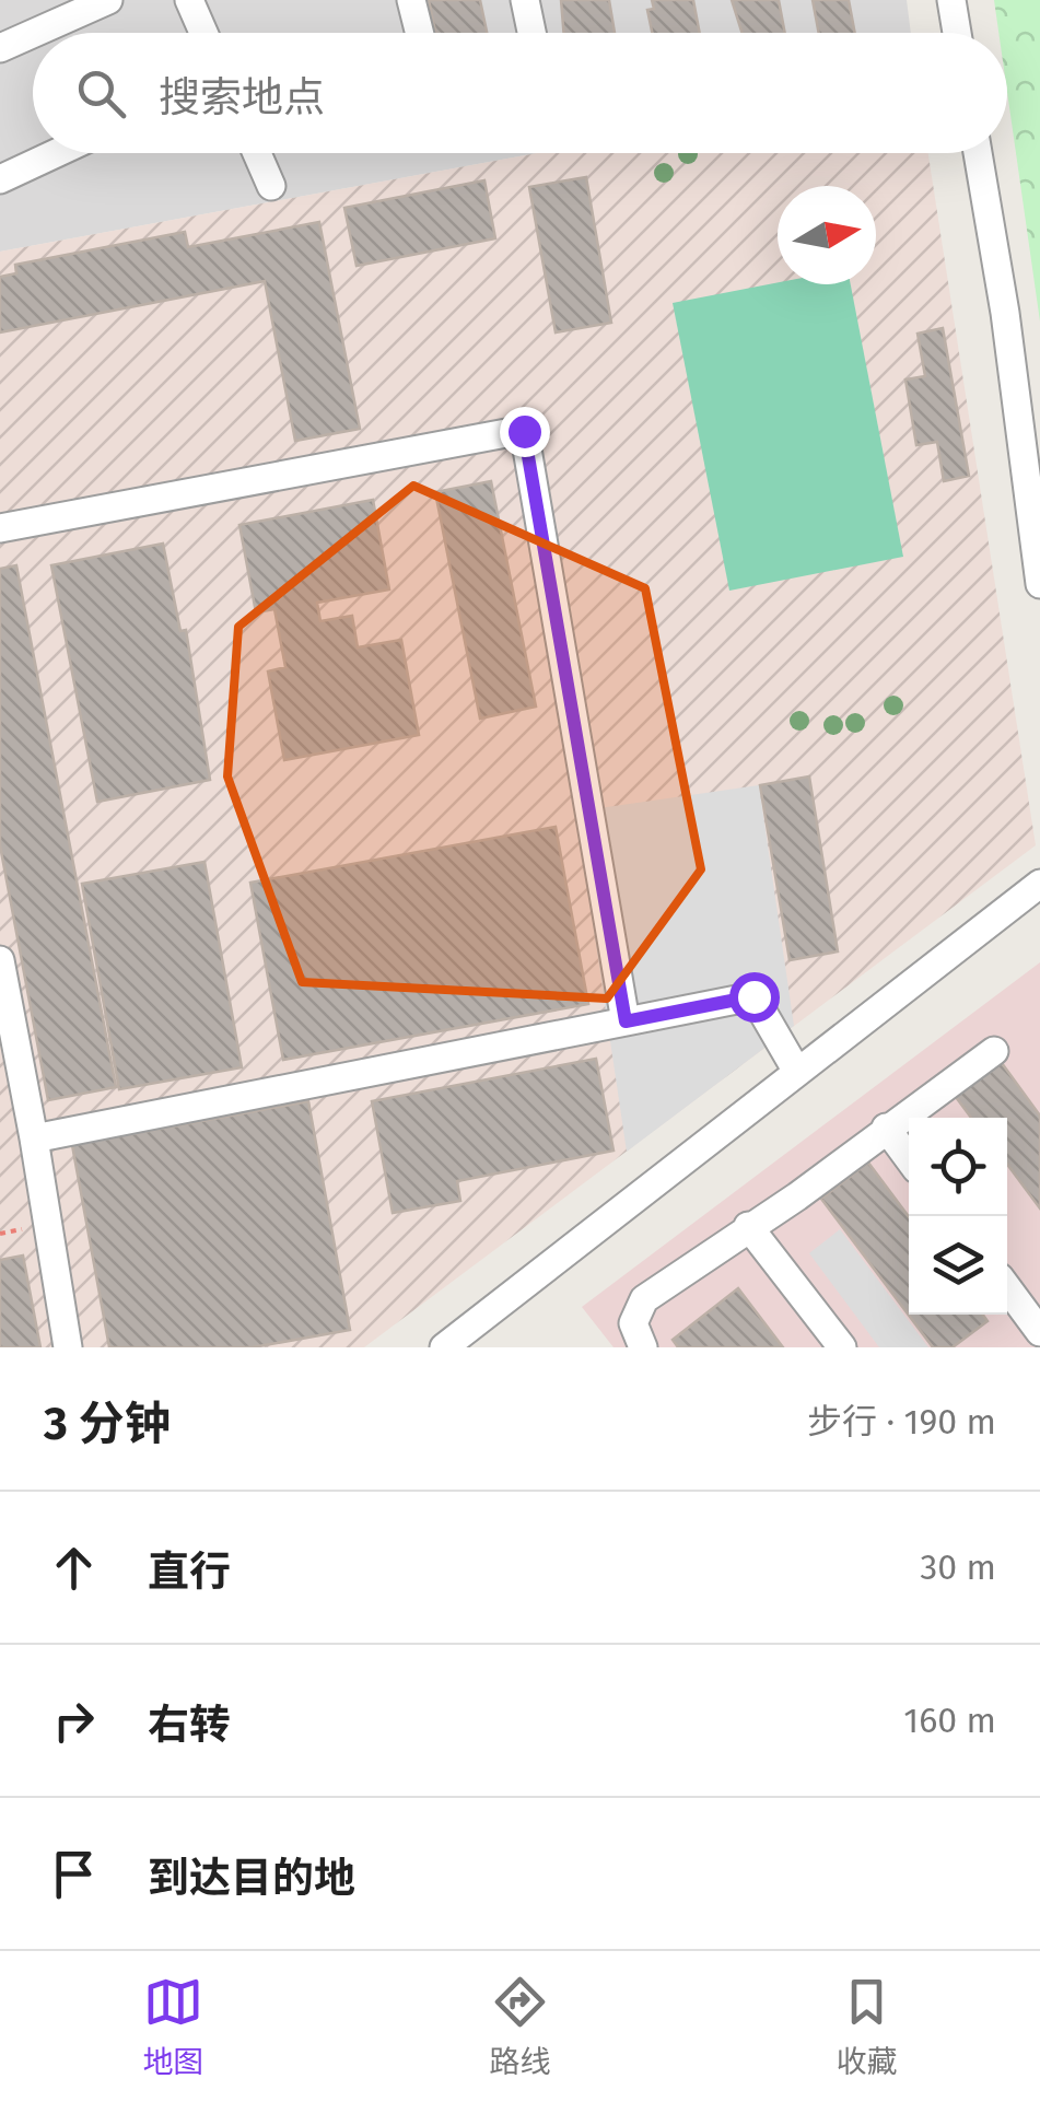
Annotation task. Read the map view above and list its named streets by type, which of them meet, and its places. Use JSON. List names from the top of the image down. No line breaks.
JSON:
{"north":"right","page":{"search":"搜索地点","heading":["3 分钟","步行 · 190 m"],"list":[["直行","30 m"],["右转","160 m"],"到达目的地"],"nav":["地图","路线","收藏"]}}
